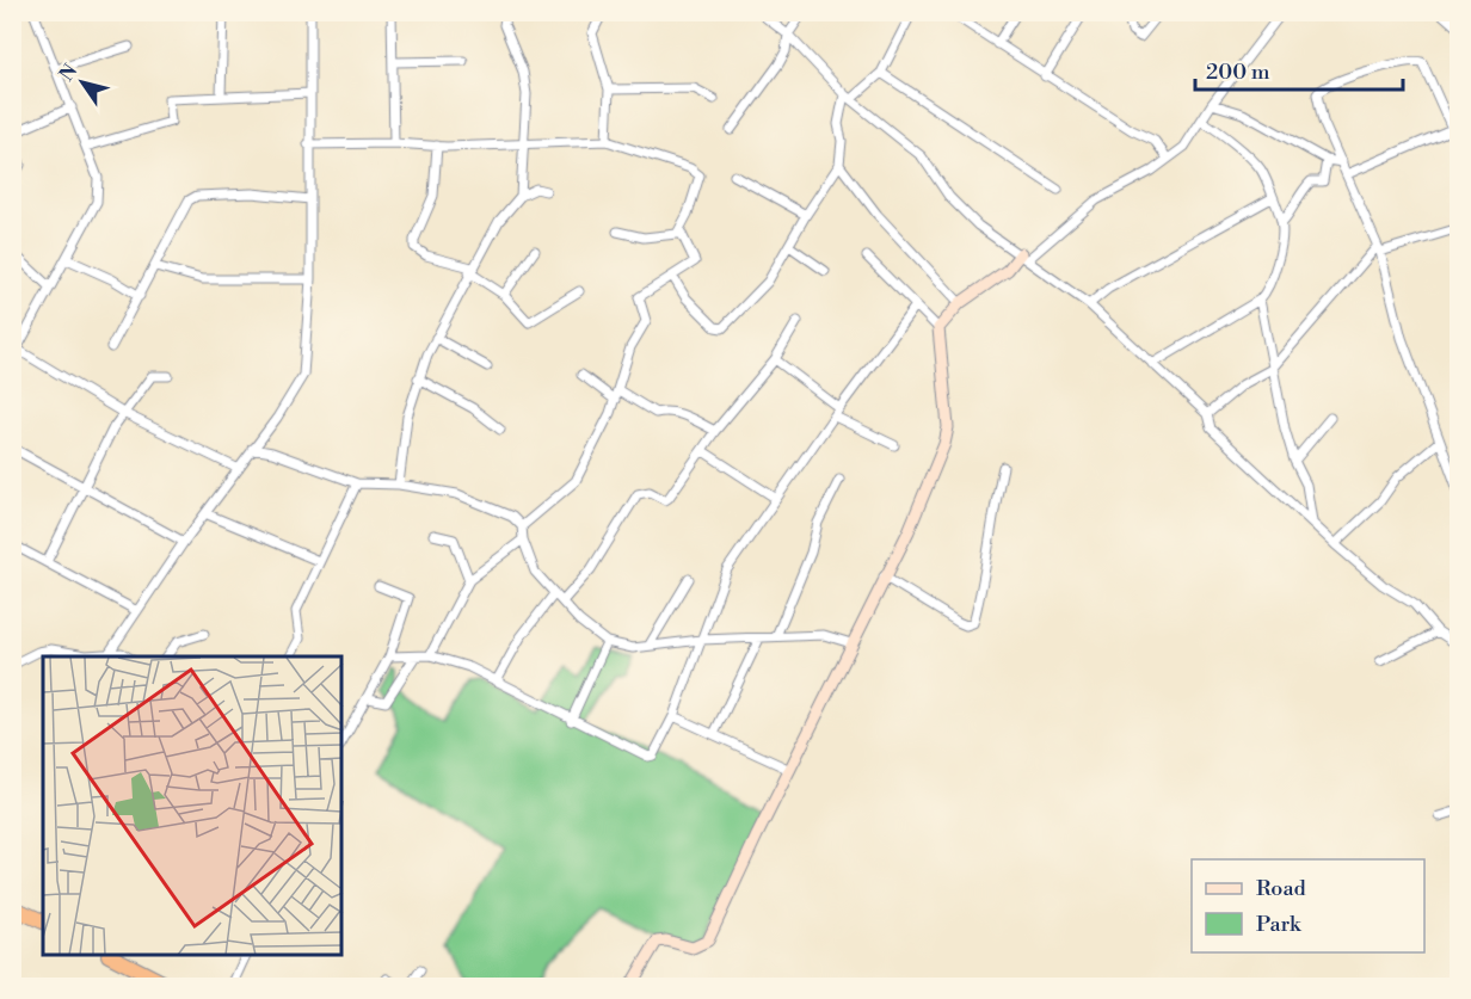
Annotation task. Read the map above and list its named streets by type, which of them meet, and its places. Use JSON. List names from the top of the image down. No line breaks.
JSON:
{"legend":["Road","Park"],"scale_bar":"200 m","north":"top left"}
